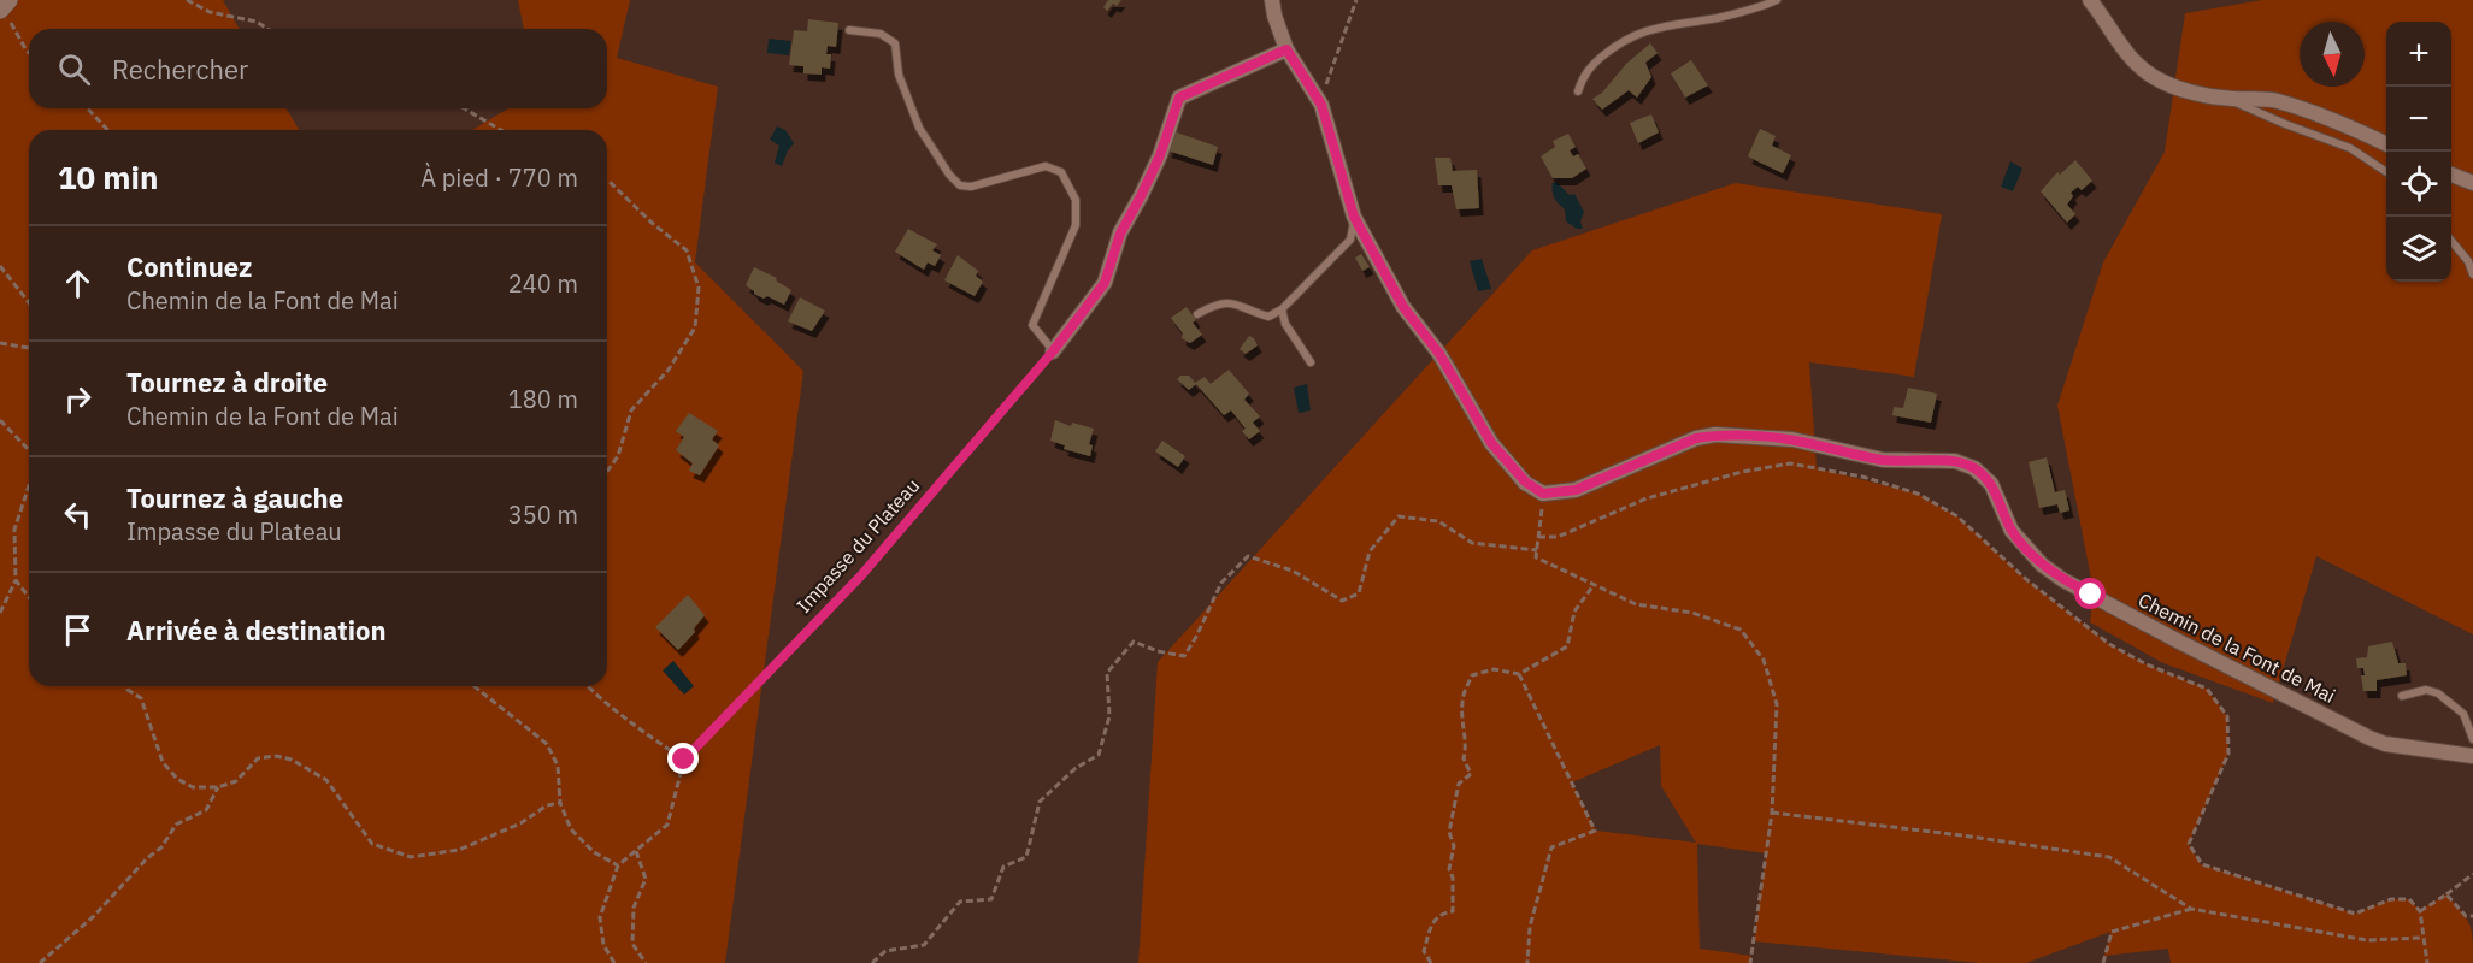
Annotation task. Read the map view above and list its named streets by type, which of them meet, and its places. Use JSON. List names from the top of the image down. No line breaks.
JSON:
{"streets":{"street":["Chemin de la Font de Mai"],"path":["Impasse du Plateau"]},"north":"bottom","page":{"map_buttons":["+","−"],"search":"Rechercher","heading":["10 min","À pied · 770 m"],"list":[["Continuez","Chemin de la Font de Mai","240 m"],["Tournez à droite","Chemin de la Font de Mai","180 m"],["Tournez à gauche","Impasse du Plateau","350 m"],"Arrivée à destination"]}}
